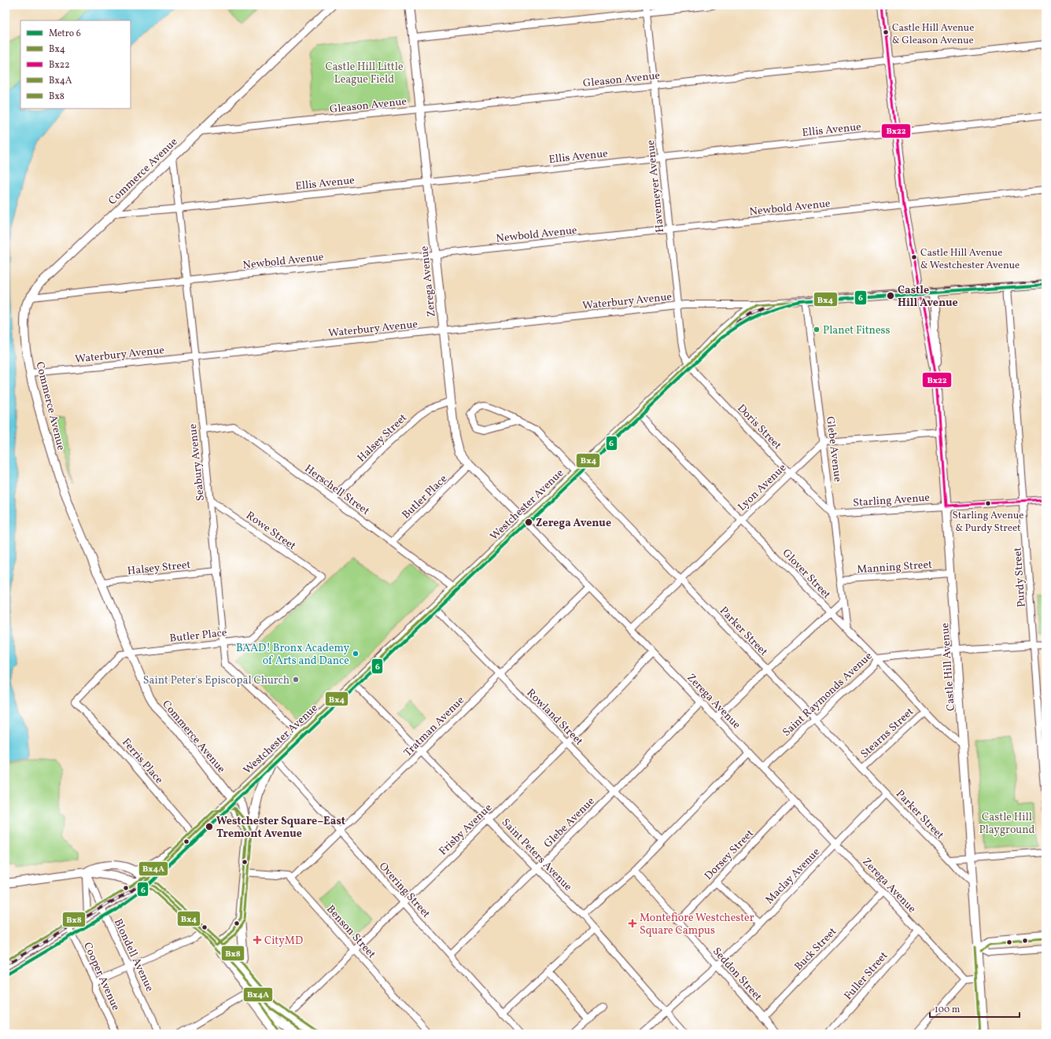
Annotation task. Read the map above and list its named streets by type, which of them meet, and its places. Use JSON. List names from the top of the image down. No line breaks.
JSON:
{"streets":{"main road":["Commerce Avenue","Zerega Avenue","Westchester Avenue","Castle Hill Avenue"],"street":["Gleason Avenue","Ellis Avenue","Havemeyer Avenue","Newbold Avenue","Waterbury Avenue","Doris Street","Halsey Street","Glebe Avenue","Seabury Avenue","Lyon Avenue","Herschell Street","Butler Place","Starling Avenue","Rowe Street","Manning Street","Glover Street","Purdy Street","Parker Street","Saint Raymonds Avenue","Rowland Street","Tratman Avenue","Stearns Street","Ferris Place","Frisby Avenue","Saint Peters Avenue","Dorsey Street","Maclay Avenue","Overing Street","Benson Street","Buck Street","Blondell Avenue","Seddon Street","Fuller Street","Cooper Avenue"]},"crossings":[["Gleason Avenue","Commerce Avenue"],["Gleason Avenue","Havemeyer Avenue"],["Gleason Avenue","Zerega Avenue"],["Ellis Avenue","Commerce Avenue"],["Ellis Avenue","Havemeyer Avenue"],["Ellis Avenue","Zerega Avenue"],["Ellis Avenue","Seabury Avenue"],["Commerce Avenue","Newbold Avenue"],["Commerce Avenue","Waterbury Avenue"],["Commerce Avenue","Halsey Street"],["Commerce Avenue","Seabury Avenue"],["Commerce Avenue","Butler Place"],["Commerce Avenue","Westchester Avenue"],["Havemeyer Avenue","Newbold Avenue"],["Havemeyer Avenue","Waterbury Avenue"],["Havemeyer Avenue","Doris Street"],["Havemeyer Avenue","Westchester Avenue"],["Newbold Avenue","Zerega Avenue"],["Newbold Avenue","Seabury Avenue"],["Zerega Avenue","Waterbury Avenue"],["Zerega Avenue","Halsey Street"],["Zerega Avenue","Glebe Avenue"],["Zerega Avenue","Lyon Avenue"],["Zerega Avenue","Butler Place"],["Zerega Avenue","Westchester Avenue"],["Zerega Avenue","Saint Raymonds Avenue"],["Zerega Avenue","Tratman Avenue"],["Zerega Avenue","Frisby Avenue"],["Zerega Avenue","Dorsey Street"],["Zerega Avenue","Maclay Avenue"],["Zerega Avenue","Buck Street"],["Zerega Avenue","Fuller Street"],["Waterbury Avenue","Seabury Avenue"],["Waterbury Avenue","Westchester Avenue"],["Doris Street","Glebe Avenue"],["Doris Street","Lyon Avenue"],["Doris Street","Starling Avenue"],["Doris Street","Westchester Avenue"],["Halsey Street","Seabury Avenue"],["Halsey Street","Herschell Street"],["Glebe Avenue","Lyon Avenue"],["Glebe Avenue","Starling Avenue"],["Glebe Avenue","Manning Street"],["Glebe Avenue","Glover Street"],["Glebe Avenue","Rowland Street"],["Glebe Avenue","Saint Peters Avenue"],["Glebe Avenue","Overing Street"],["Seabury Avenue","Herschell Street"],["Seabury Avenue","Butler Place"],["Seabury Avenue","Westchester Avenue"],["Seabury Avenue","Rowe Street"],["Lyon Avenue","Glover Street"],["Lyon Avenue","Parker Street"],["Herschell Street","Butler Place"],["Herschell Street","Westchester Avenue"],["Butler Place","Rowe Street"],["Butler Place","Ferris Place"],["Starling Avenue","Purdy Street"],["Starling Avenue","Castle Hill Avenue"],["Westchester Avenue","Glover Street"],["Westchester Avenue","Parker Street"],["Westchester Avenue","Rowland Street"],["Westchester Avenue","Ferris Place"],["Westchester Avenue","Saint Peters Avenue"],["Westchester Avenue","Overing Street"],["Westchester Avenue","Blondell Avenue"],["Westchester Avenue","Cooper Avenue"],["Manning Street","Castle Hill Avenue"],["Glover Street","Castle Hill Avenue"],["Glover Street","Saint Raymonds Avenue"],["Glover Street","Stearns Street"],["Purdy Street","Saint Raymonds Avenue"],["Parker Street","Castle Hill Avenue"],["Parker Street","Saint Raymonds Avenue"],["Parker Street","Stearns Street"],["Parker Street","Maclay Avenue"],["Castle Hill Avenue","Saint Raymonds Avenue"],["Rowland Street","Tratman Avenue"],["Rowland Street","Frisby Avenue"],["Tratman Avenue","Saint Peters Avenue"],["Tratman Avenue","Overing Street"],["Tratman Avenue","Benson Street"],["Frisby Avenue","Saint Peters Avenue"],["Frisby Avenue","Overing Street"],["Frisby Avenue","Benson Street"],["Saint Peters Avenue","Maclay Avenue"],["Dorsey Street","Seddon Street"],["Maclay Avenue","Seddon Street"],["Buck Street","Seddon Street"]],"parks":["Castle Hill Little League Field","Castle Hill Playground"],"places":{"other":["Castle Hill Avenue & Gleason Avenue","Castle Hill Avenue & Westchester Avenue","Castle Hill Avenue","Planet Fitness","Starling Avenue & Purdy Street","Zerega Avenue","BAAD! Bronx Academy of Arts and Dance","Saint Peter's Episcopal Church","Westchester Square–East Tremont Avenue"],"health":["Montefiore Westchester Square Campus","CityMD"]},"lines":["transit line Bx22","transit line Bx4","metro line 6","transit line Bx4A","transit line Bx8"],"legend":["Metro 6","Bx4","Bx22","Bx4A","Bx8"],"scale_bar":"100 m"}
